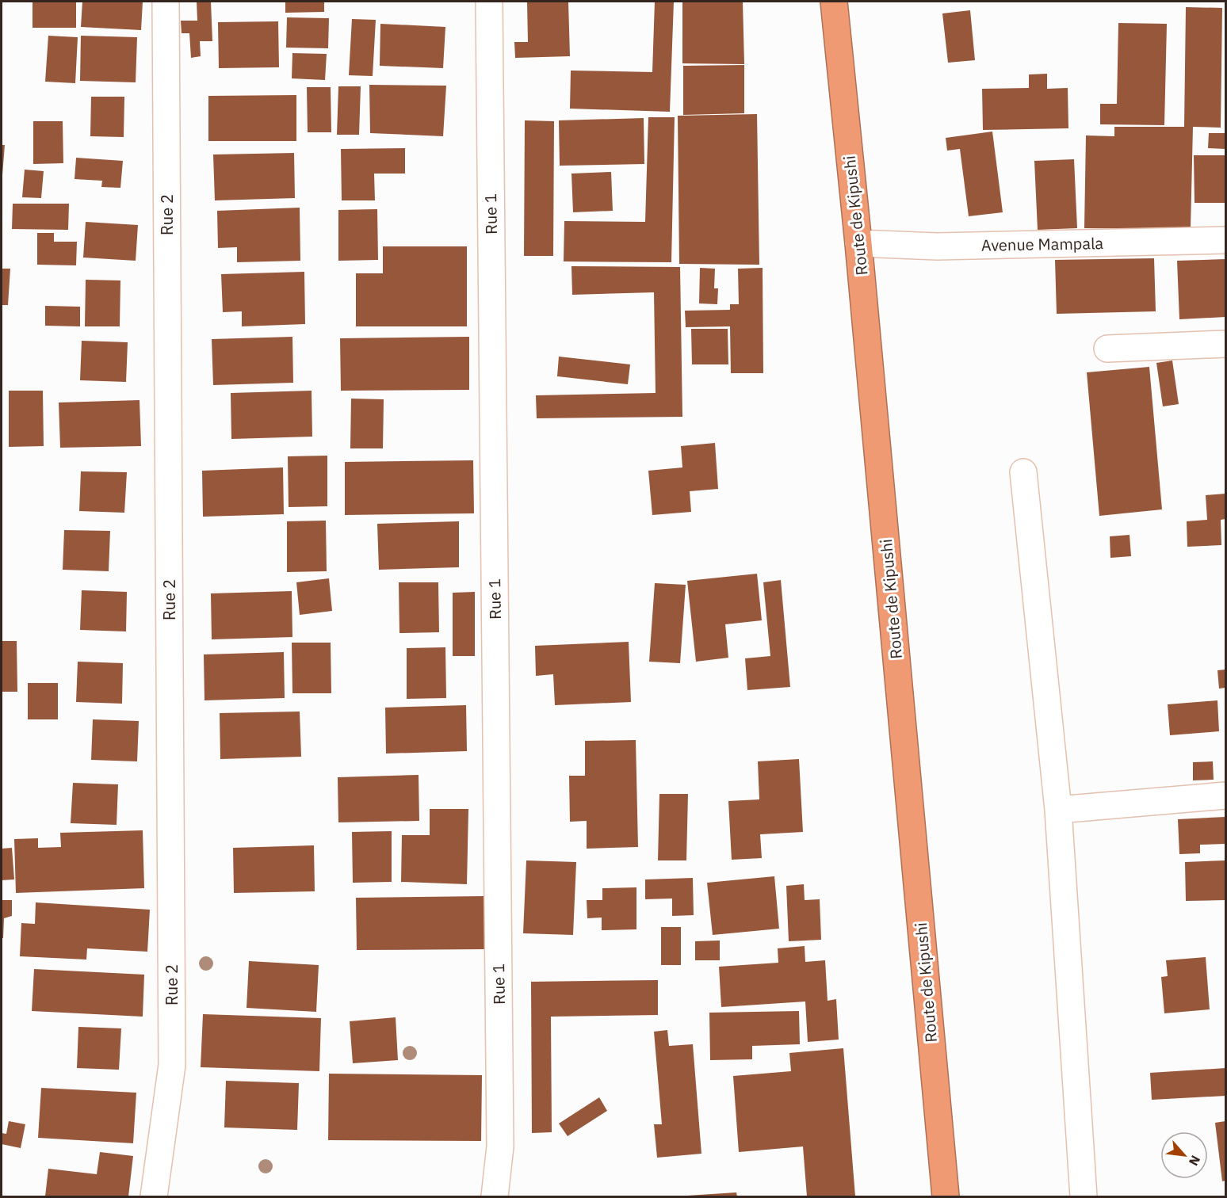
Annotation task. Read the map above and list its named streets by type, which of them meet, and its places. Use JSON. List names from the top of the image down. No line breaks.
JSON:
{"streets":{"highway":["Route de Kipushi"],"street":["Rue 1","Rue 2","Avenue Mampala"]},"crossings":[["Route de Kipushi","Avenue Mampala"]],"north":"bottom right"}
